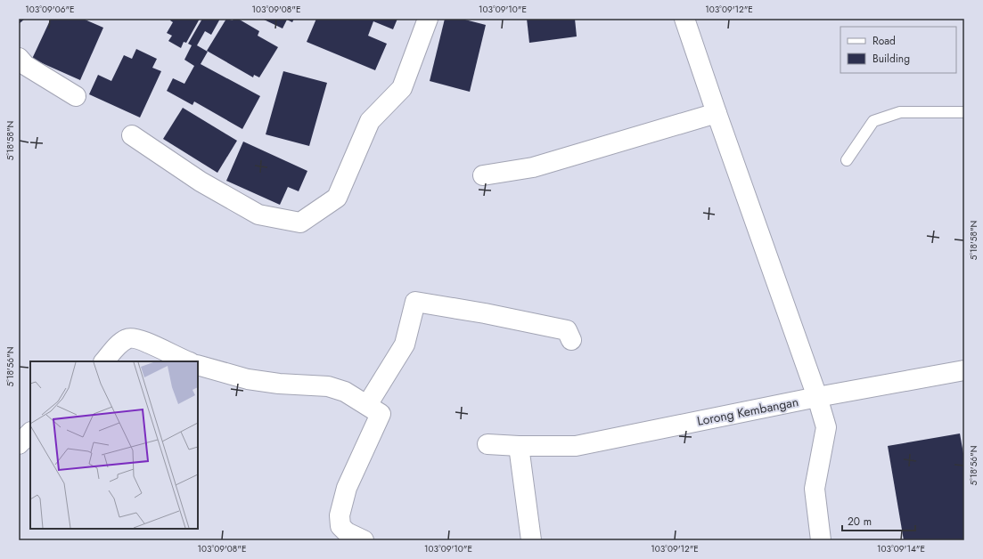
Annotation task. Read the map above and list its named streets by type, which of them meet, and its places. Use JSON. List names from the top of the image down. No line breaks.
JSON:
{"streets":{"street":["Lorong Kembangan"]},"legend":["Road","Building"],"scale_bar":"20 m","coordinates":["103°09'06\"E","103°09'08\"E","103°09'10\"E","103°09'12\"E","5°18'58\"N","5°18'56\"N","103°09'14\"E"]}
